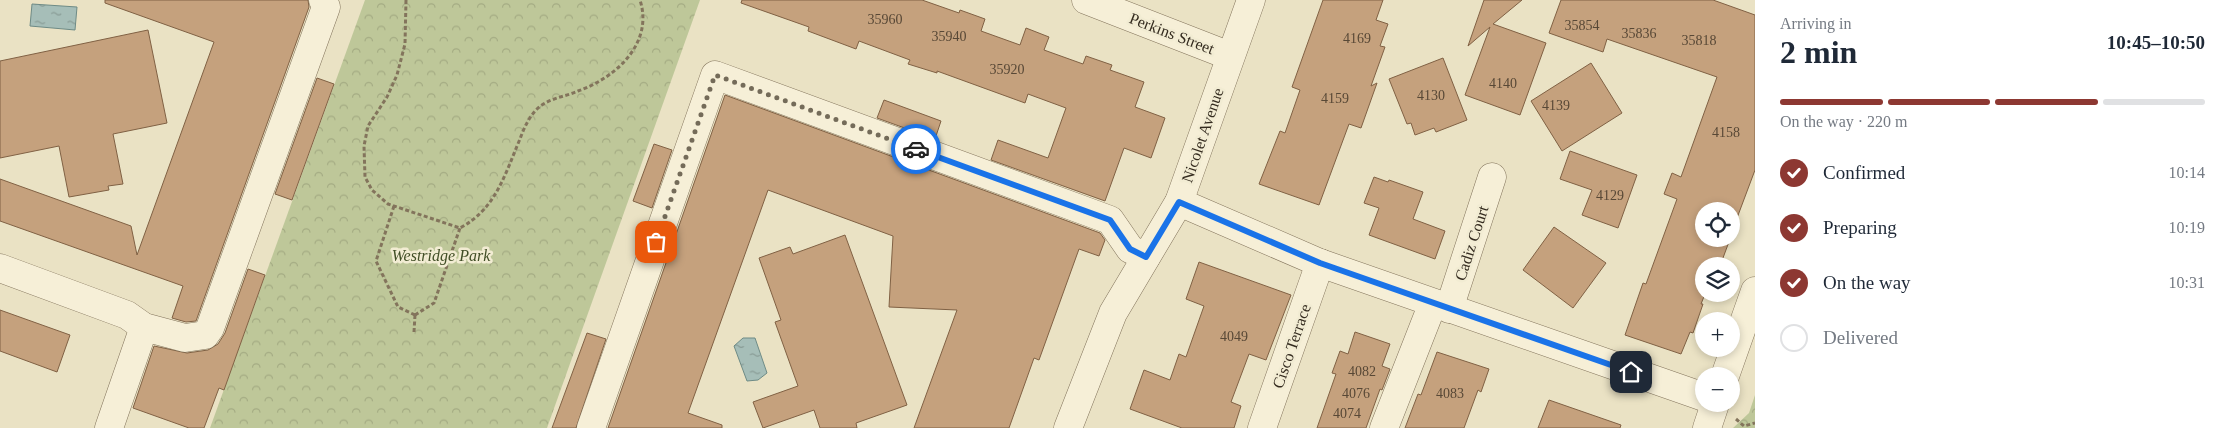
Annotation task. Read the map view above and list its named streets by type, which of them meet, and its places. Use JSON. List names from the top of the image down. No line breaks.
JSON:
{"streets":{"street":["Perkins Street","Nicolet Avenue","Cadiz Court","Cisco Terrace"]},"crossings":[["Perkins Street","Nicolet Avenue"]],"parks":["Westridge Park"],"house_numbers":["35960","35854","35836","35940","4169","35818","35920","4140","4130","4159","4139","4158","4129","4049","4082","4076","4083","4074"],"page":{"heading":["2 min","Arriving in","10:45–10:50"],"bar":"On the way · 220 m","list":[["Confirmed","10:14"],["Preparing","10:19"],["On the way","10:31"],"Delivered"],"map_buttons":["+","−"]}}
